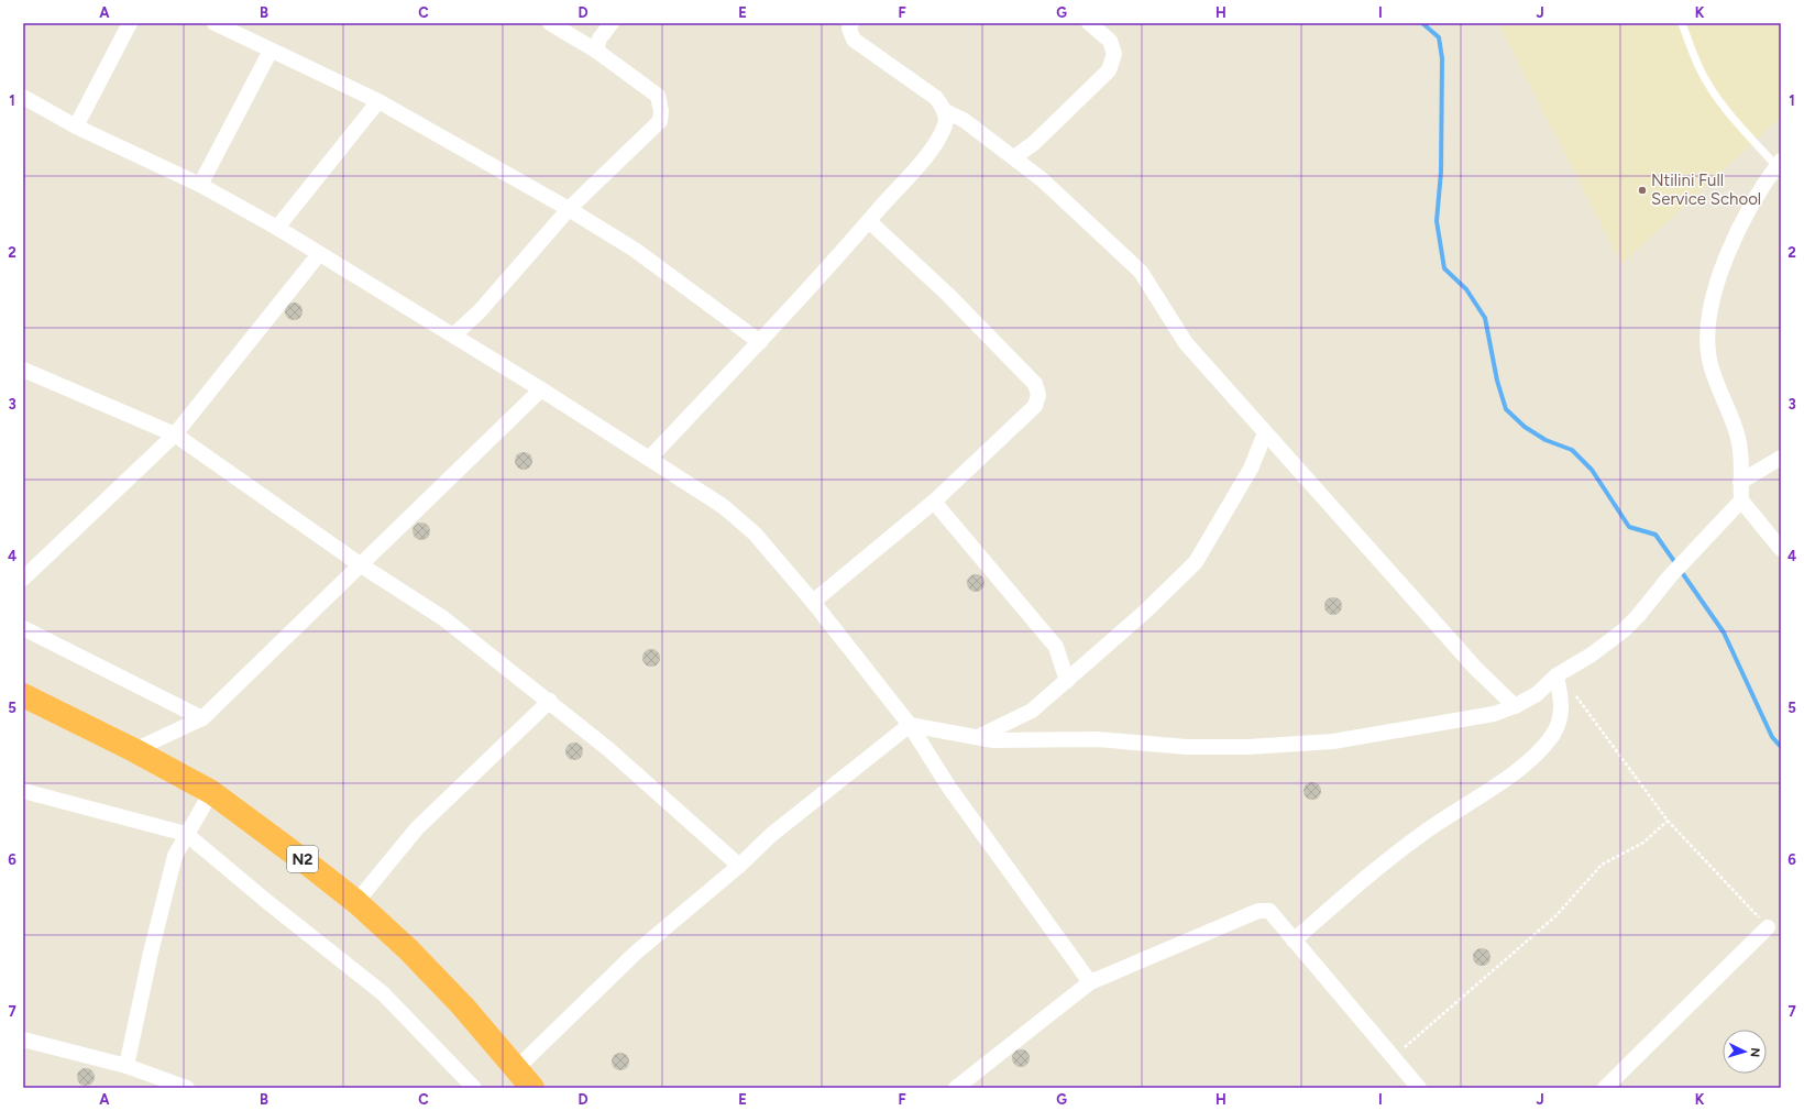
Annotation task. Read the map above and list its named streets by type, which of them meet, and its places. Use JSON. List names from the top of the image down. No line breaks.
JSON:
{"streets":{"highway":["N2"]},"places":["Ntilini Full Service School"],"north":"right","grid":{"columns":["A","B","C","D","E","F","G","H","I","J","K"],"rows":["1","2","3","4","5","6","7"]}}
